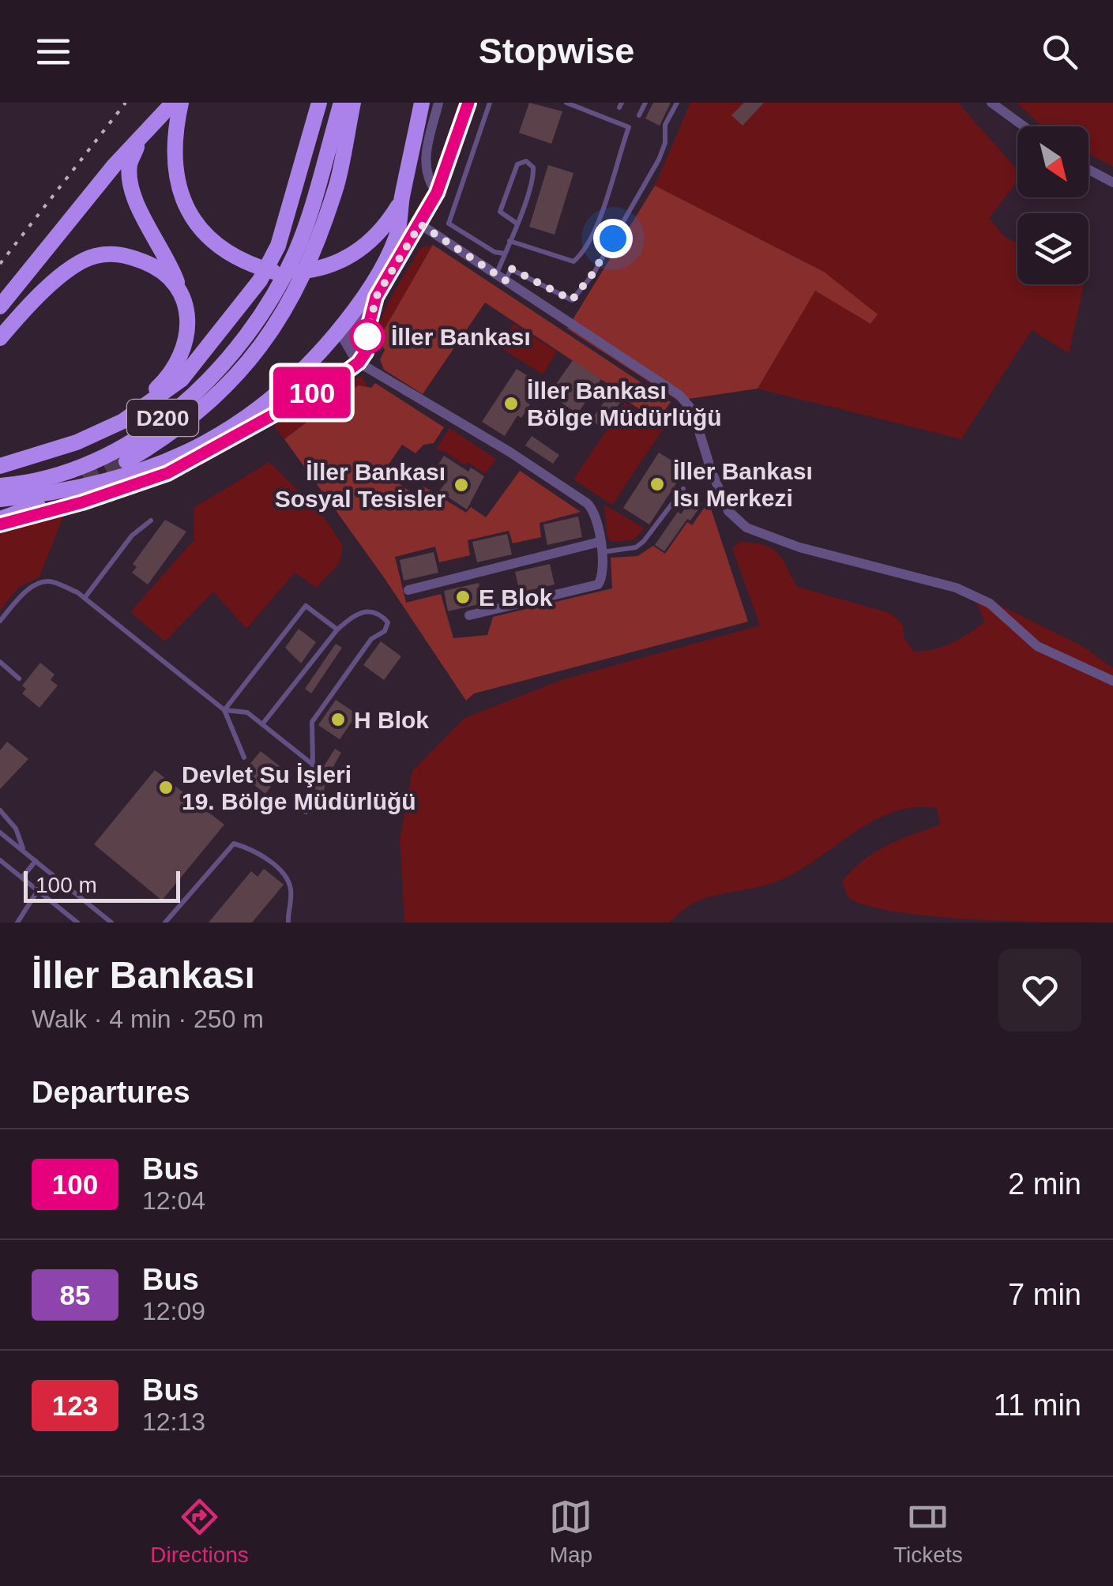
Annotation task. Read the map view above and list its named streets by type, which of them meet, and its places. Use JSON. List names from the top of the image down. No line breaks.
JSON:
{"streets":{"highway":["D200"]},"places":["İller Bankası","İller Bankası Bölge Müdürlüğü","İller Bankası Isı Merkezi","İller Bankası Sosyal Tesisler","E Blok","H Blok","Devlet Su İşleri 19. Bölge Müdürlüğü"],"lines":["bus line 100"],"scale_bar":"100 m","north":"bottom right","page":{"header":"Stopwise","on_map":"100","scale":"100 m","heading":[["İller Bankası","Walk · 4 min · 250 m"],"Departures"],"list":[{"mark":"100","name":"Bus","note":"12:04","value":"2 min"},{"mark":"85","name":"Bus","note":"12:09","value":"7 min"},{"mark":"123","name":"Bus","note":"12:13","value":"11 min"}],"tabs":["Directions","Map","Tickets"]}}
